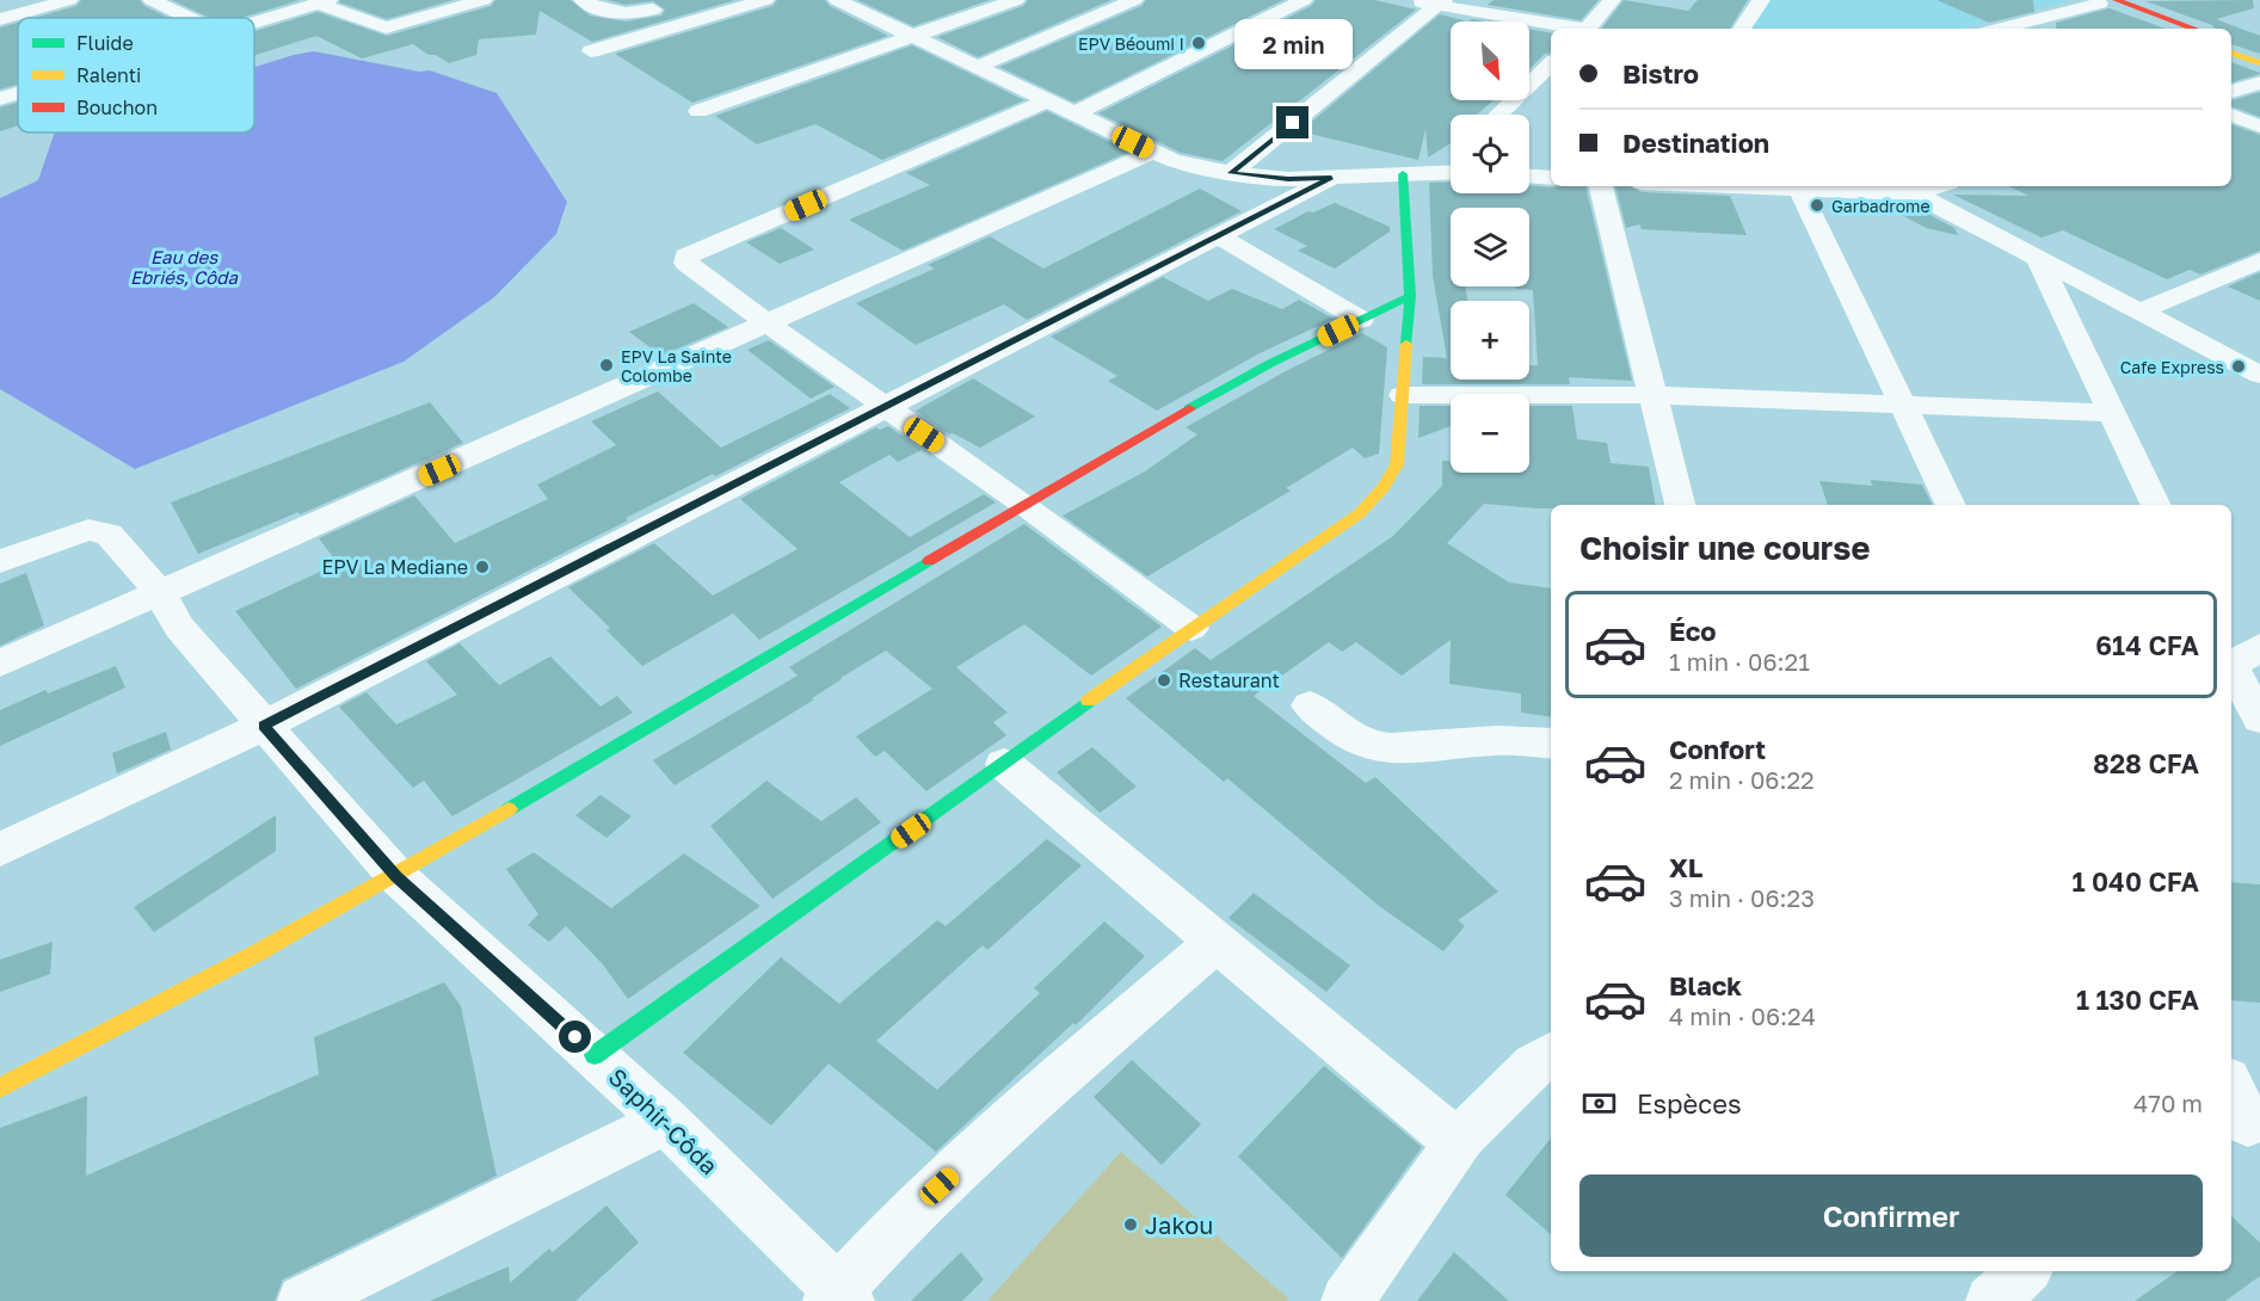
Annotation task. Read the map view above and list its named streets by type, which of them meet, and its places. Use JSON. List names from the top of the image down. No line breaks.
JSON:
{"streets":{"street":["Saphir-Côda"]},"water":["Eau des Ebriés, Côda"],"places":["EPV Béoumi I","Garbadrome","EPV La Sainte Colombe","Cafe Express","EPV La Mediane","Restaurant","Jakou"],"legend":["Fluide","Ralenti","Bouchon"],"north":"bottom right","page":{"bubble":"2 min","map_buttons":["+","−"],"banner":["Bistro","Destination"],"heading":"Choisir une course","list":[{"name":"Éco","note":"1 min · 06:21","value":"614 CFA"},{"name":"Confort","note":"2 min · 06:22","value":"828 CFA"},{"name":"XL","note":"3 min · 06:23","value":"1 040 CFA"},{"name":"Black","note":"4 min · 06:24","value":"1 130 CFA"}],"pay":["Espèces","470 m"],"buttons":"Confirmer"}}
